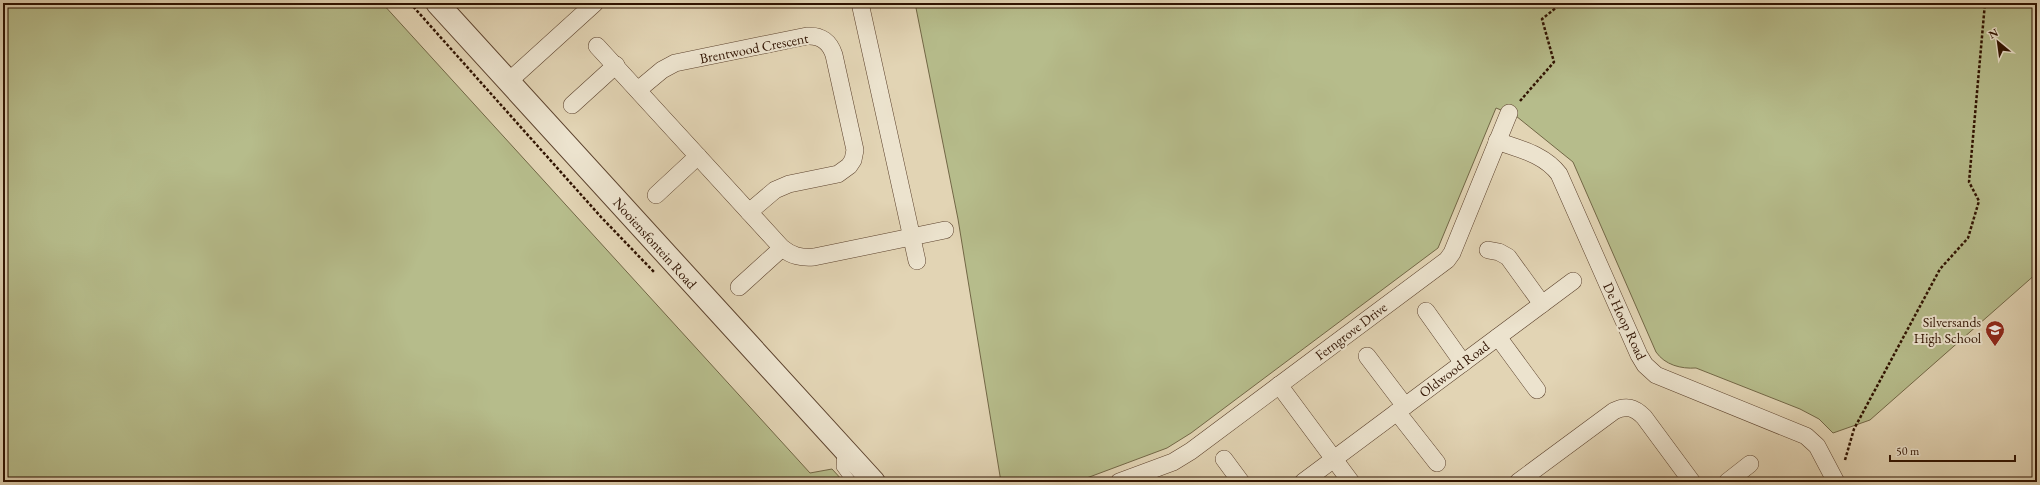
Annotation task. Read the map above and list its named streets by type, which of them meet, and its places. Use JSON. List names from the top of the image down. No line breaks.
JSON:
{"streets":{"street":["Brentwood Crescent","Nooiensfontein Road","De Hoop Road","Ferngrove Drive","Oldwood Road"]},"crossings":[["De Hoop Road","Ferngrove Drive"]],"places":{"school or university":["Silversands High School"]},"scale_bar":"50 m","north":"top left"}
